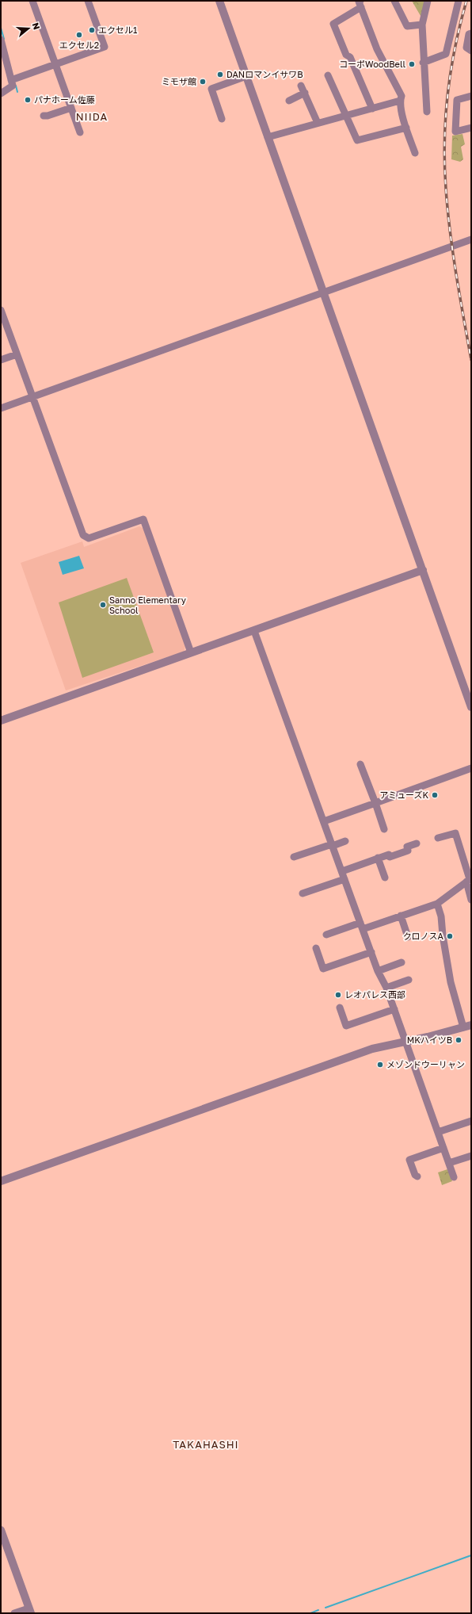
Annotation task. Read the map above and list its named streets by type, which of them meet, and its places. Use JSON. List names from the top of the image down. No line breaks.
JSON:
{"districts":["NIIDA","TAKAHASHI"],"places":["エクセル1","エクセル2","コーポWoodBell","DANロマンイサワB","ミモザ館","パナホーム佐藤","Sanno Elementary School","アミューズK","クロノスA","レオパレス西部","MKハイツB","メゾンドウーリャン"],"north":"right"}
